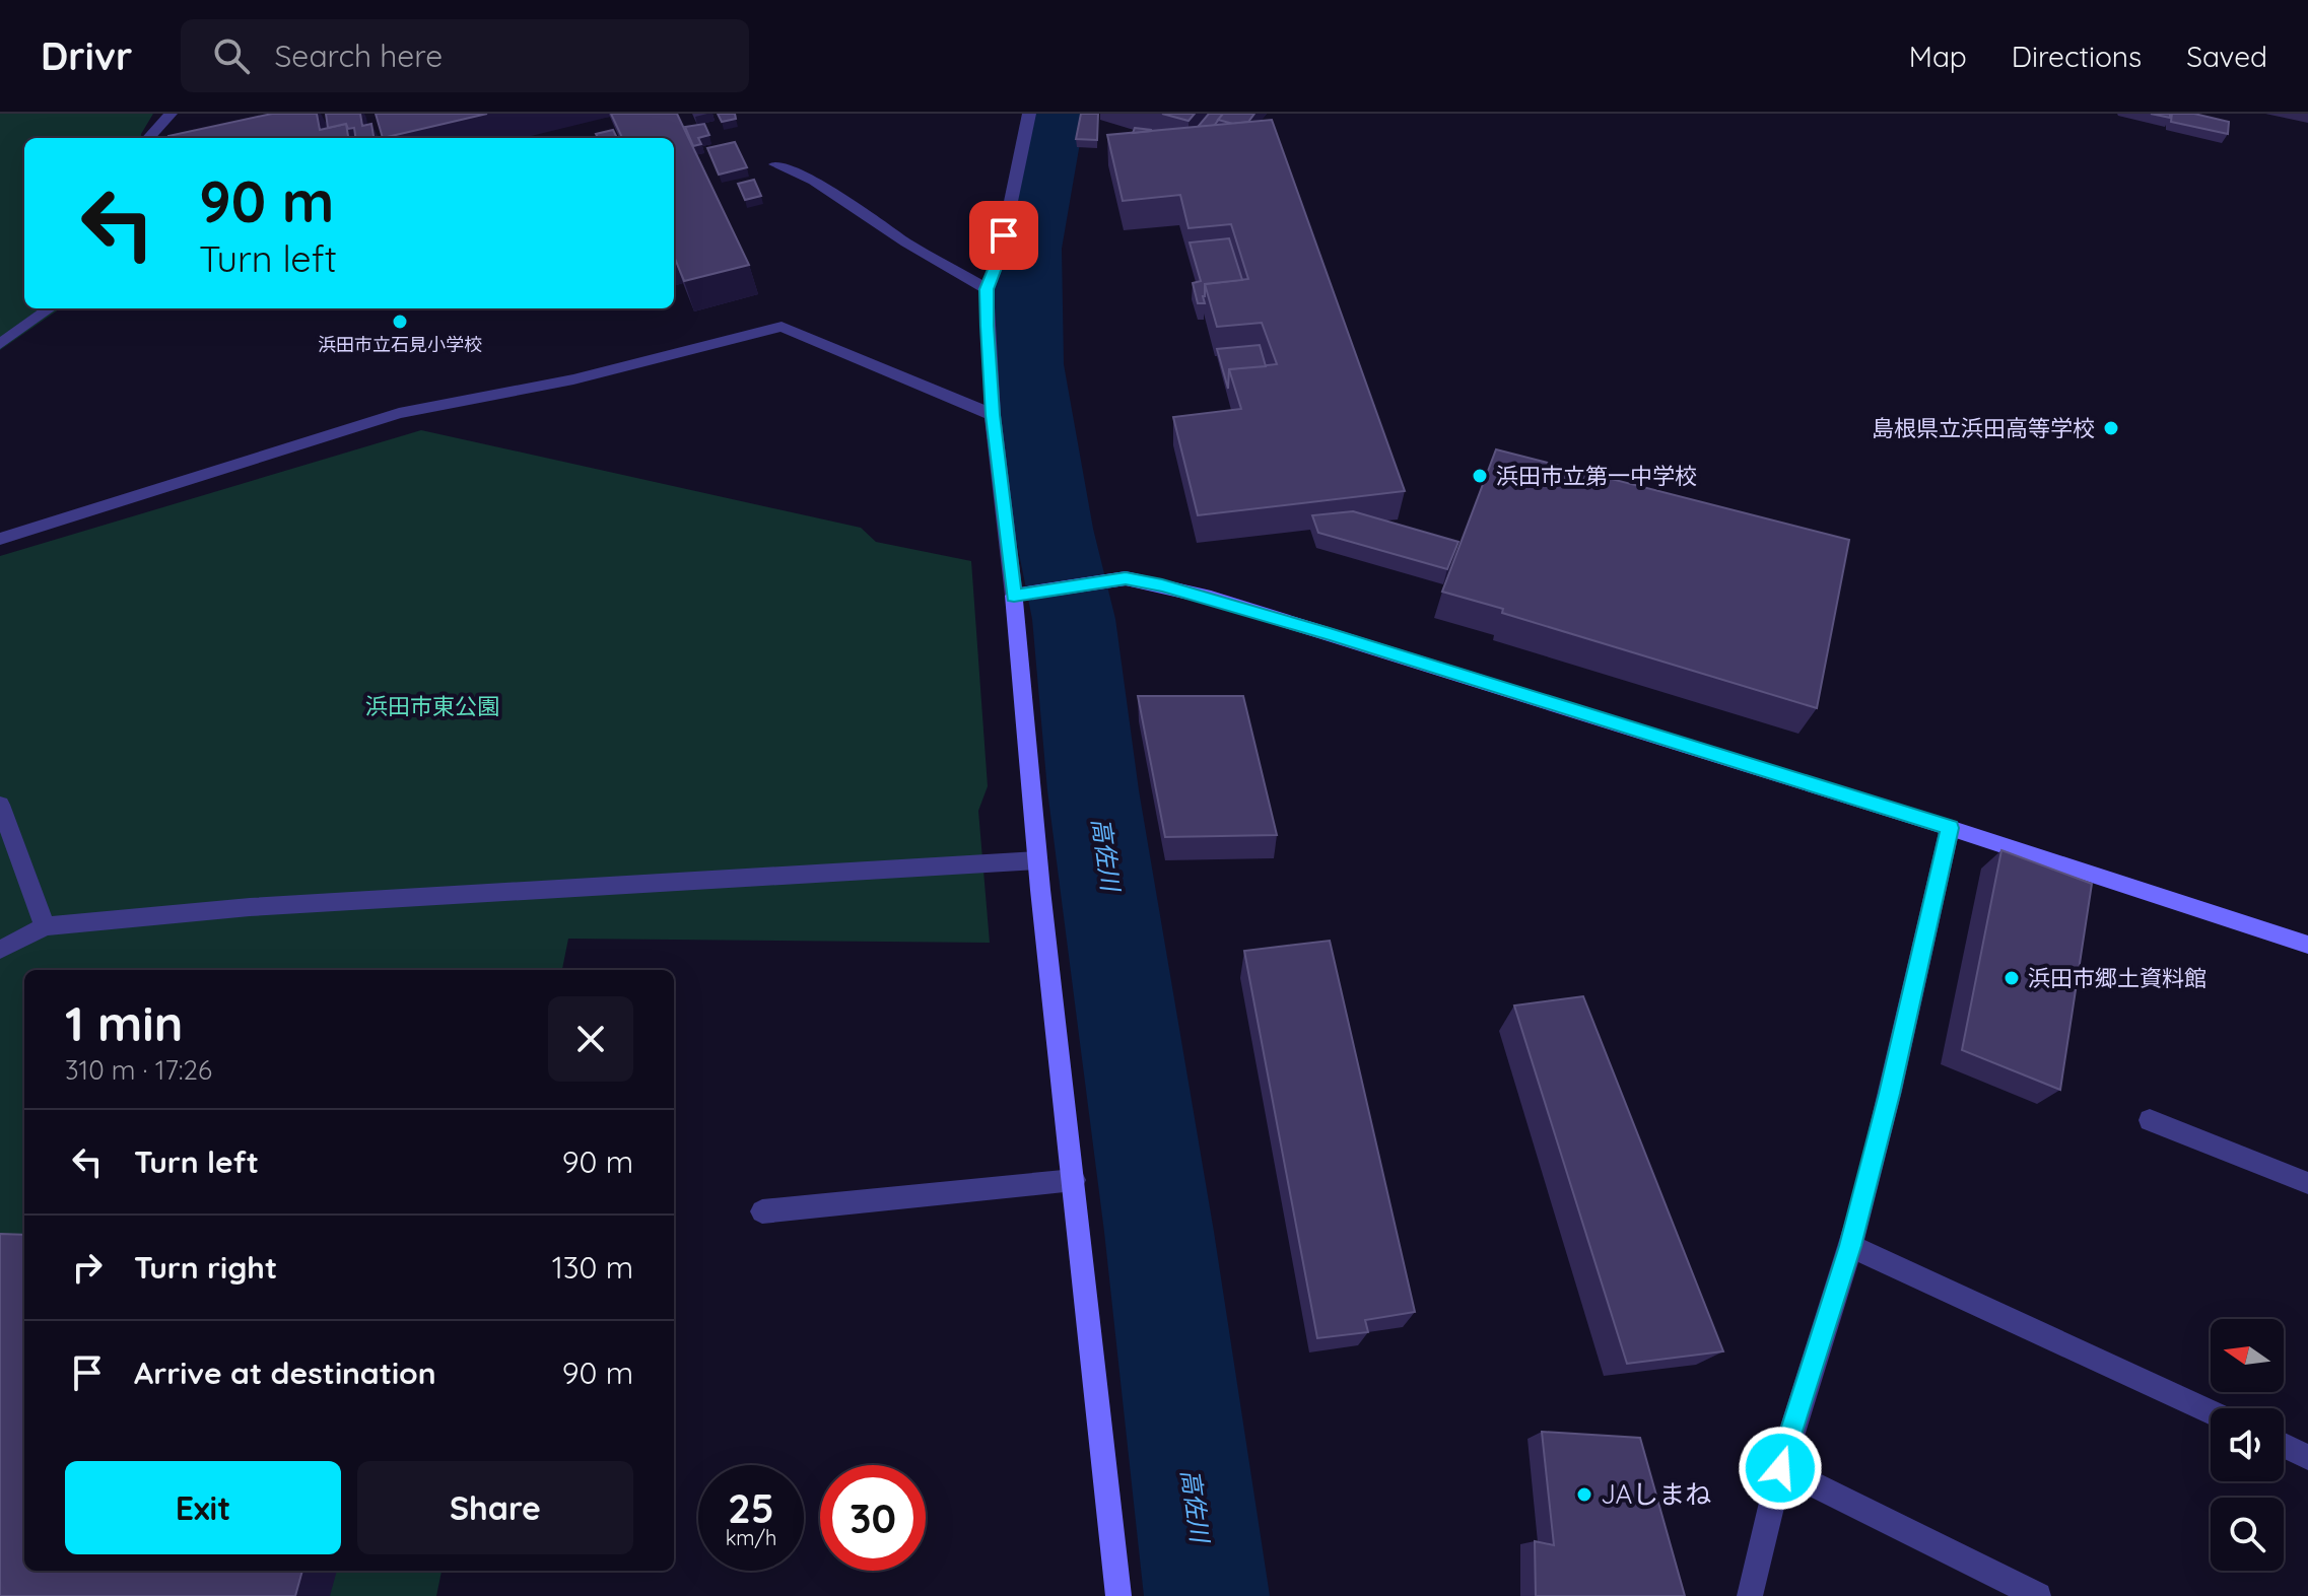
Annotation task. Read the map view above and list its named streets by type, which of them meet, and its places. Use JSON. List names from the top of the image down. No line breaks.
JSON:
{"water":["高佐川"],"parks":["浜田市東公園"],"places":["浜田市立石見小学校","島根県立浜田高等学校","浜田市立第一中学校","浜田市郷土資料館","JAしまね"],"north":"left","page":{"header":"Drivr","search":"Search here","nav":["Map","Directions","Saved"],"turn":["90 m","Turn left"],"heading":["1 min","310 m · 17:26"],"list":[{"name":"Turn left","value":"90 m"},{"name":"Turn right","value":"130 m"},{"name":"Arrive at destination","value":"90 m"}],"buttons":["Exit","Share"],"speed":"25 km/h","limit":"30"}}
